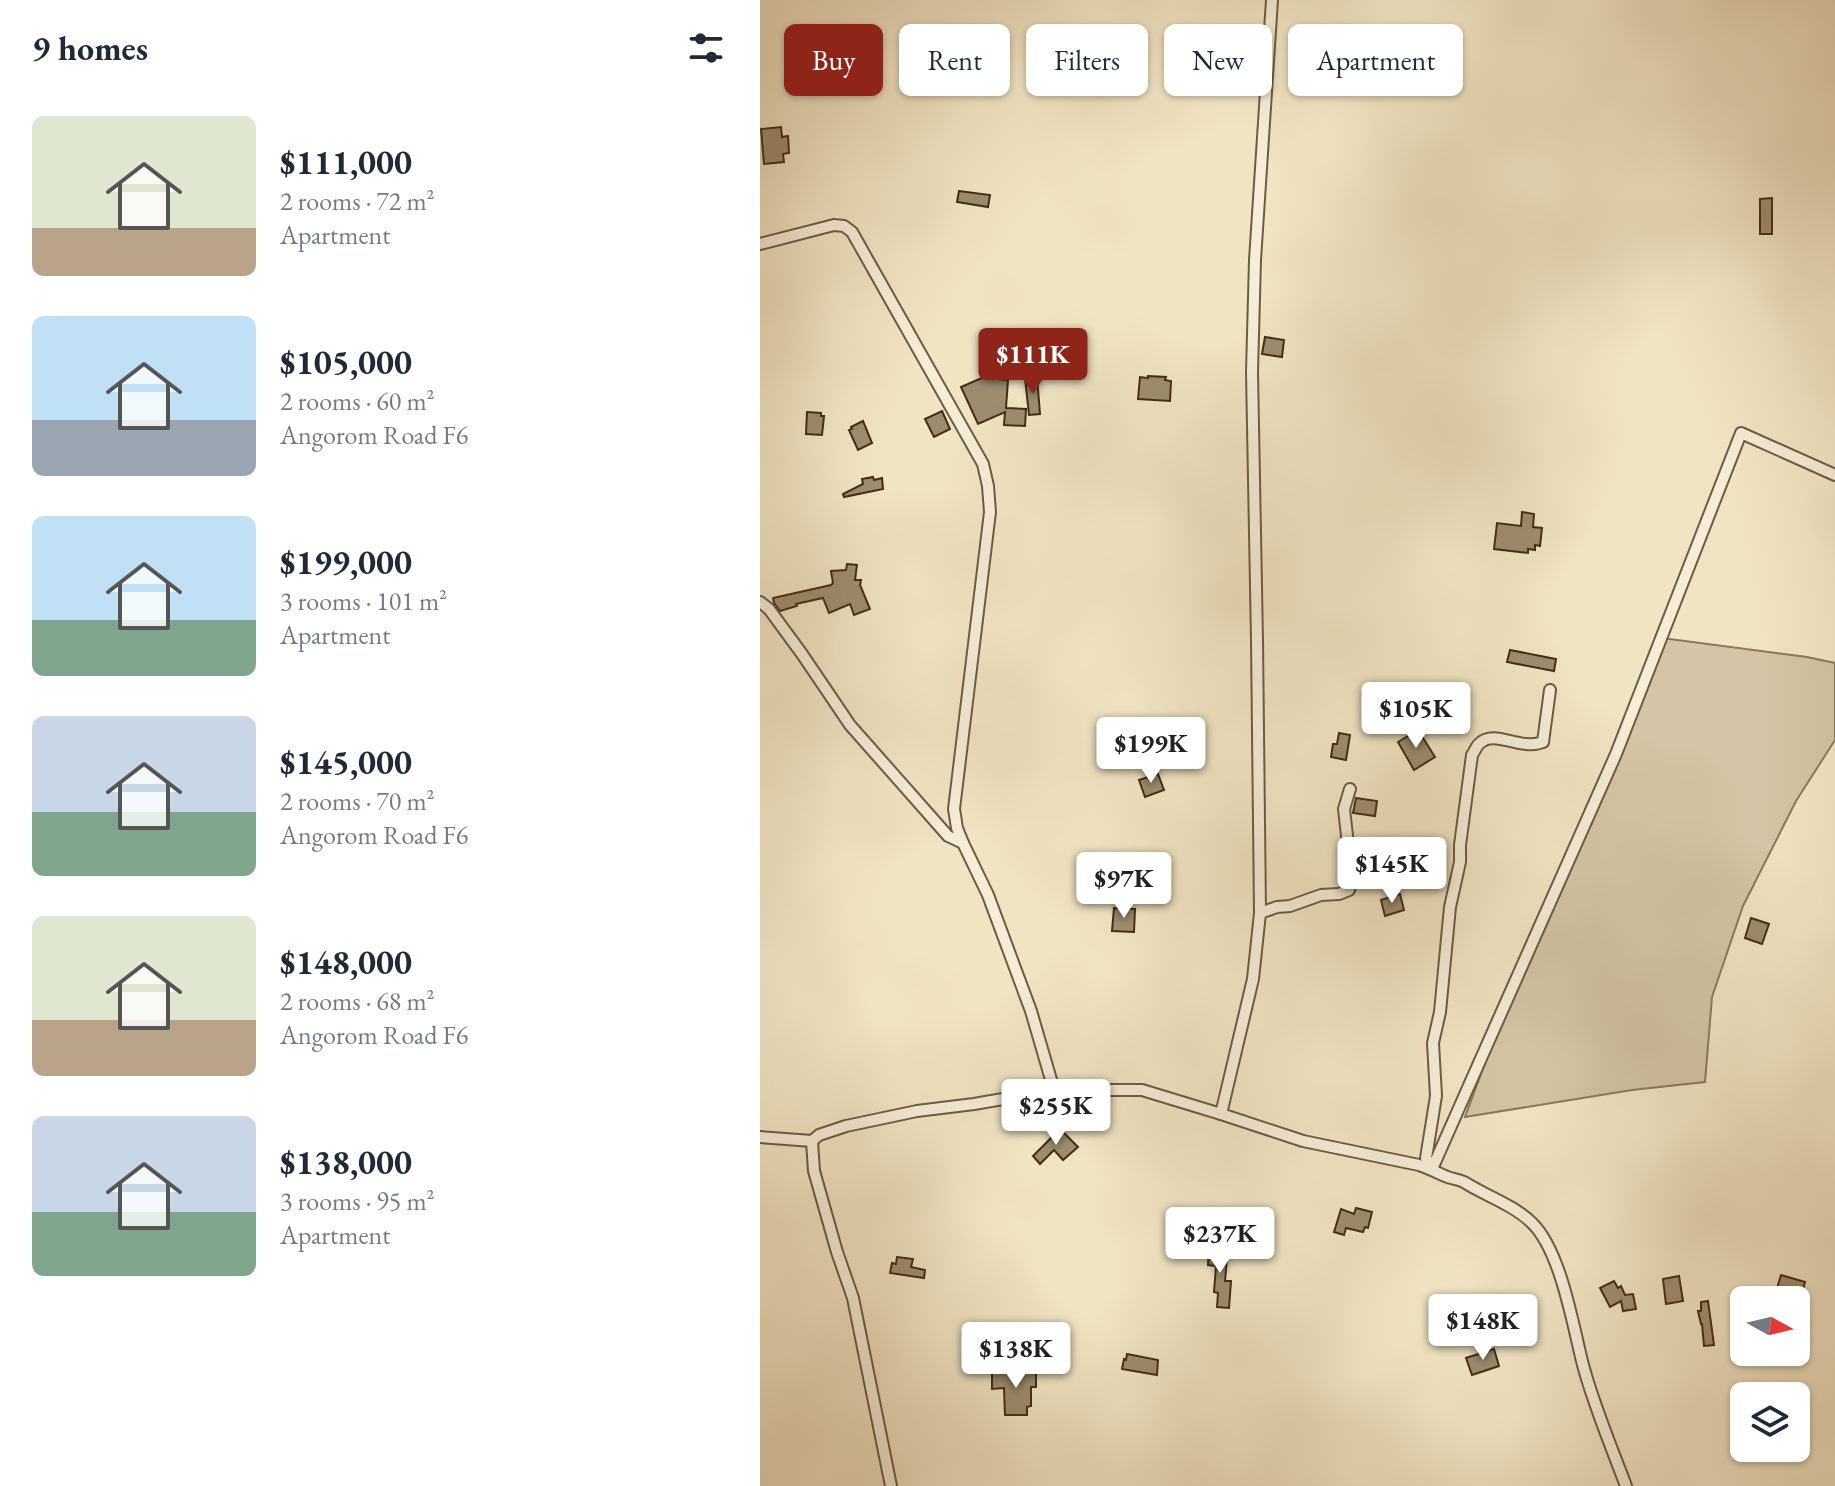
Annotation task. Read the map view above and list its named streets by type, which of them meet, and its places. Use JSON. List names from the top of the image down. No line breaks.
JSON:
{"north":"right","page":{"heading":"9 homes","chip":["Buy","Rent","Filters","New","Apartment"],"list":[{"name":"$111,000","note":"2 rooms · 72 m² · Apartment"},{"name":"$105,000","note":"2 rooms · 60 m² · Angorom Road F6"},{"name":"$199,000","note":"3 rooms · 101 m² · Apartment"},{"name":"$145,000","note":"2 rooms · 70 m² · Angorom Road F6"},{"name":"$148,000","note":"2 rooms · 68 m² · Angorom Road F6"},{"name":"$138,000","note":"3 rooms · 95 m² · Apartment"}],"price":["$111K","$105K","$199K","$145K","$97K","$255K","$237K","$148K","$138K"]}}
